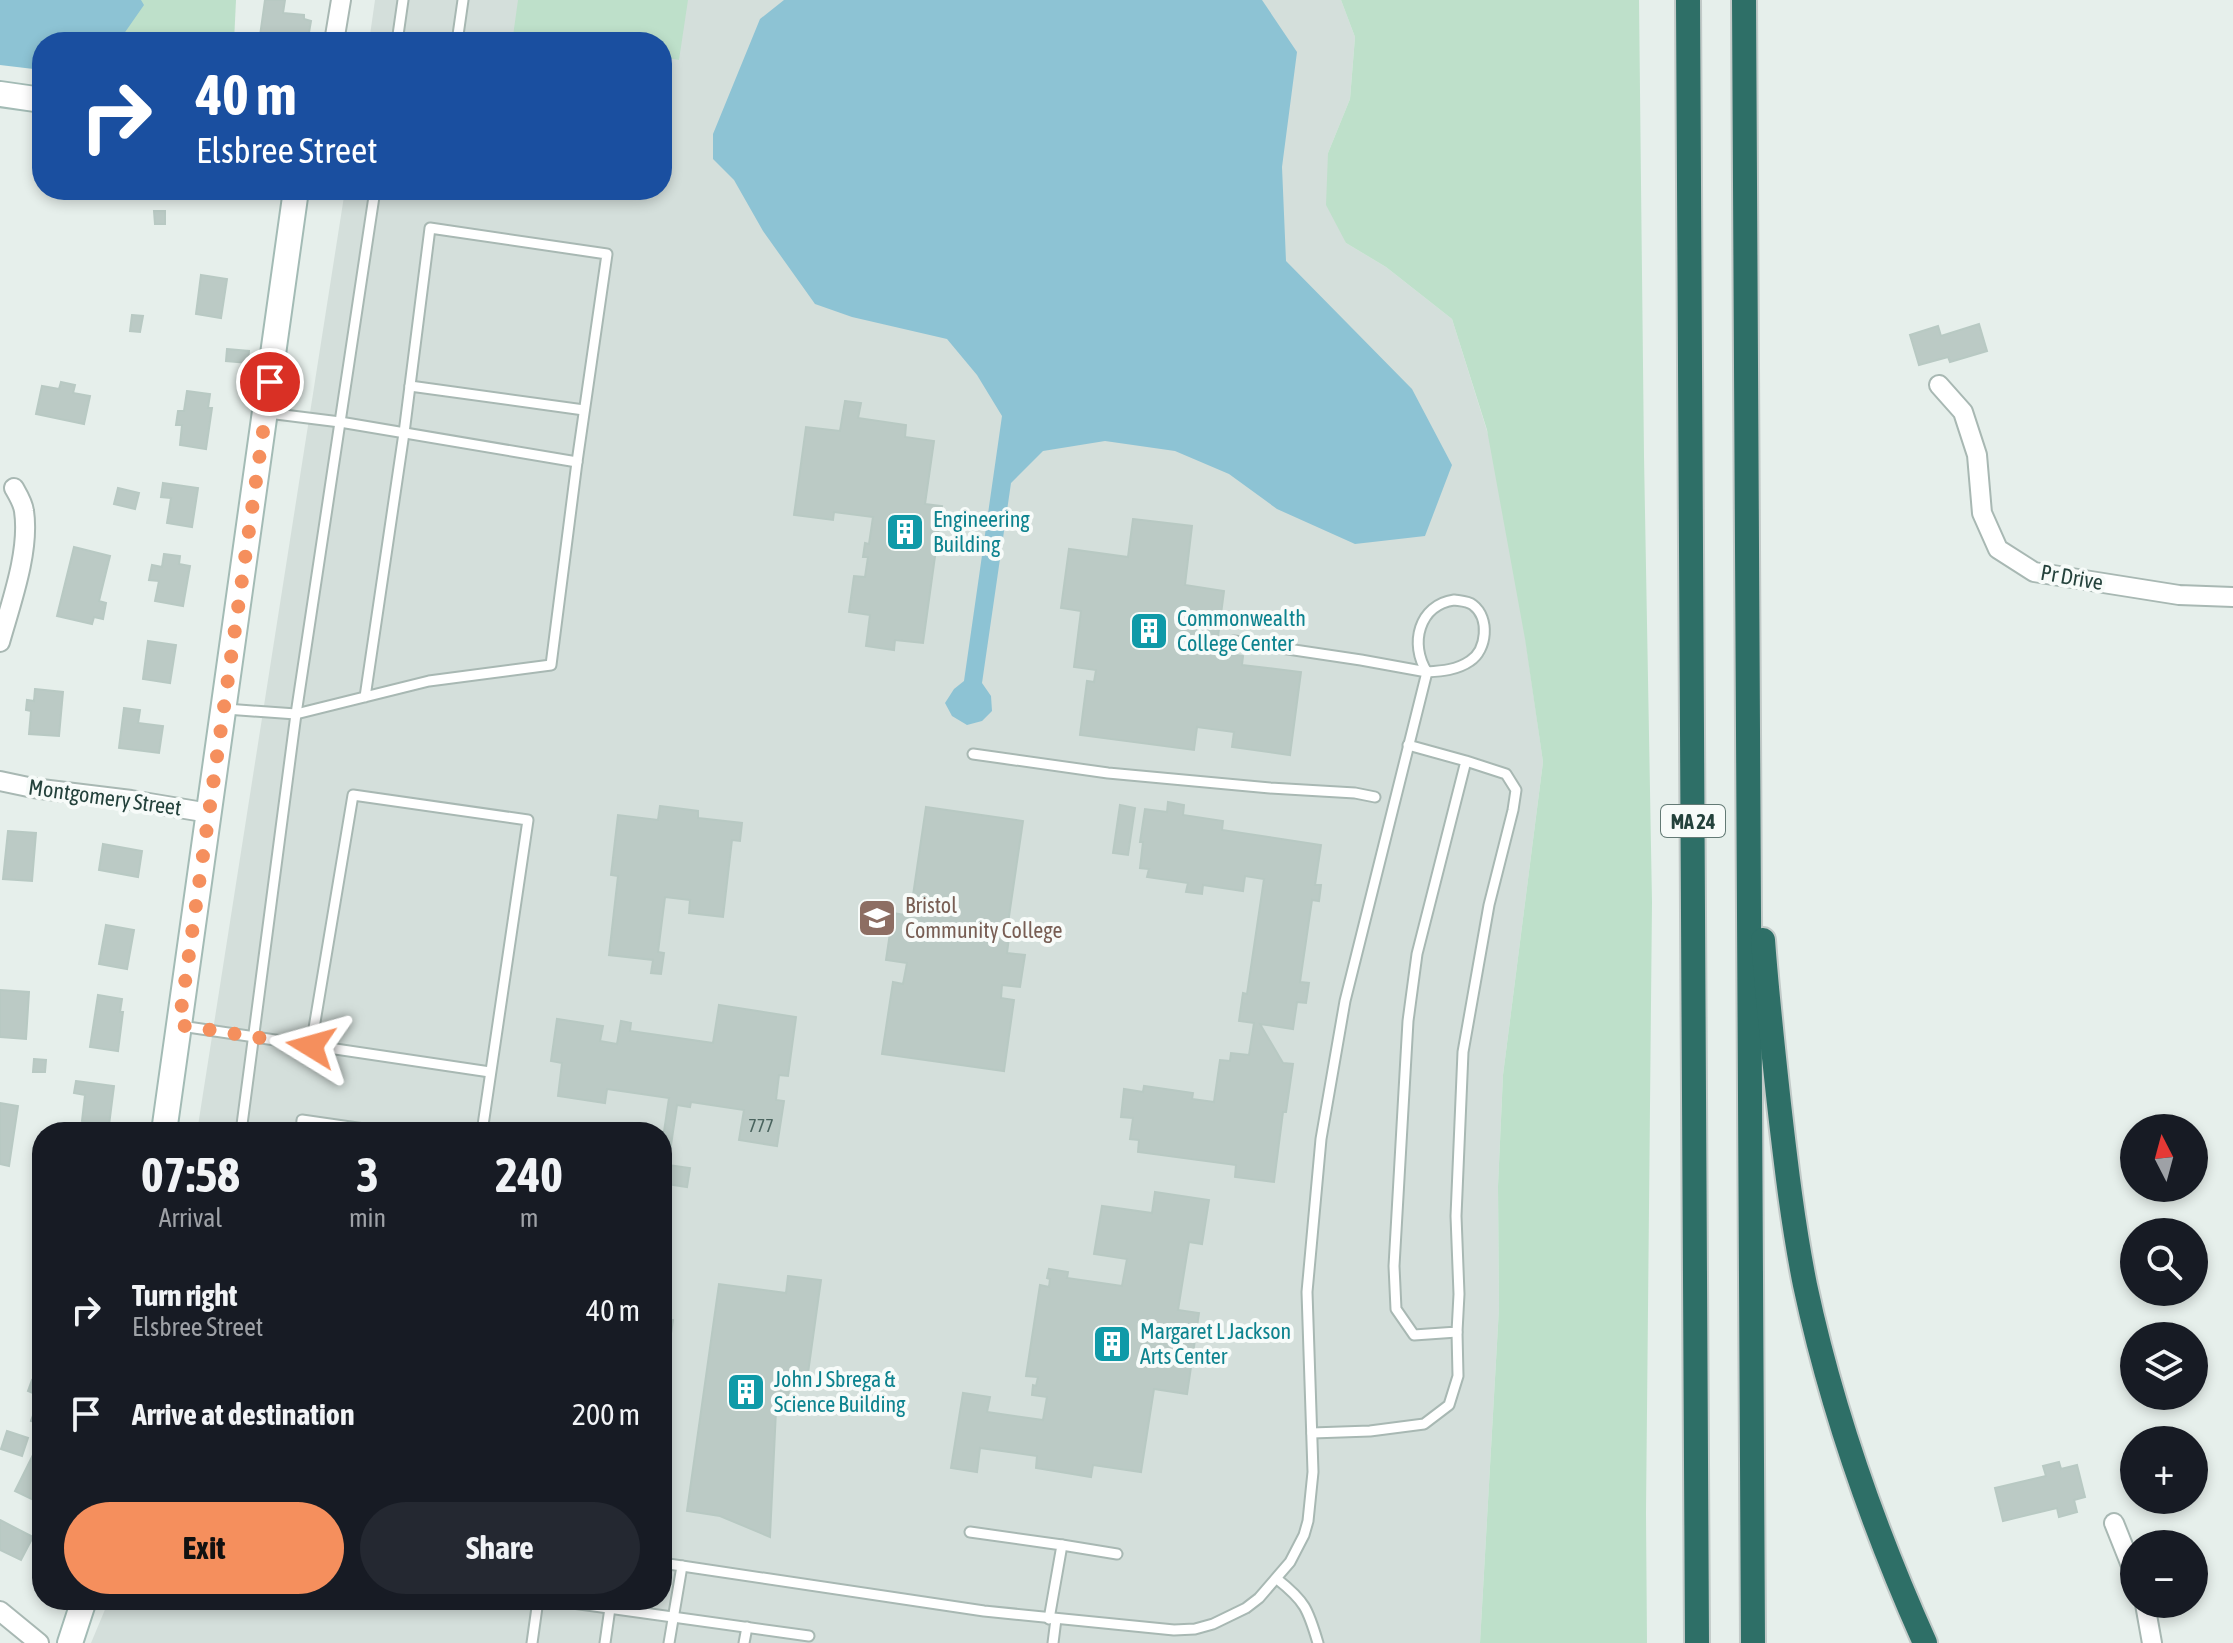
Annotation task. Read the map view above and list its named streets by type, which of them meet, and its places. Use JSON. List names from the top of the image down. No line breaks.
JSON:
{"streets":{"highway":["MA 24"],"street":["Pr Drive","Montgomery Street"]},"places":{"building":["Engineering Building","Commonwealth College Center","Margaret L Jackson Arts Center","John J Sbrega & Science Building"],"school or university":["Bristol Community College"]},"house_numbers":["777"],"north":"top","page":{"turn":["40 m","Elsbree Street"],"map_buttons":["+","−"],"eta":["07:58","Arrival","3","min","240","m"],"list":[{"name":"Turn right","note":"Elsbree Street","value":"40 m"},{"name":"Arrive at destination","value":"200 m"}],"buttons":["Exit","Share"]}}
